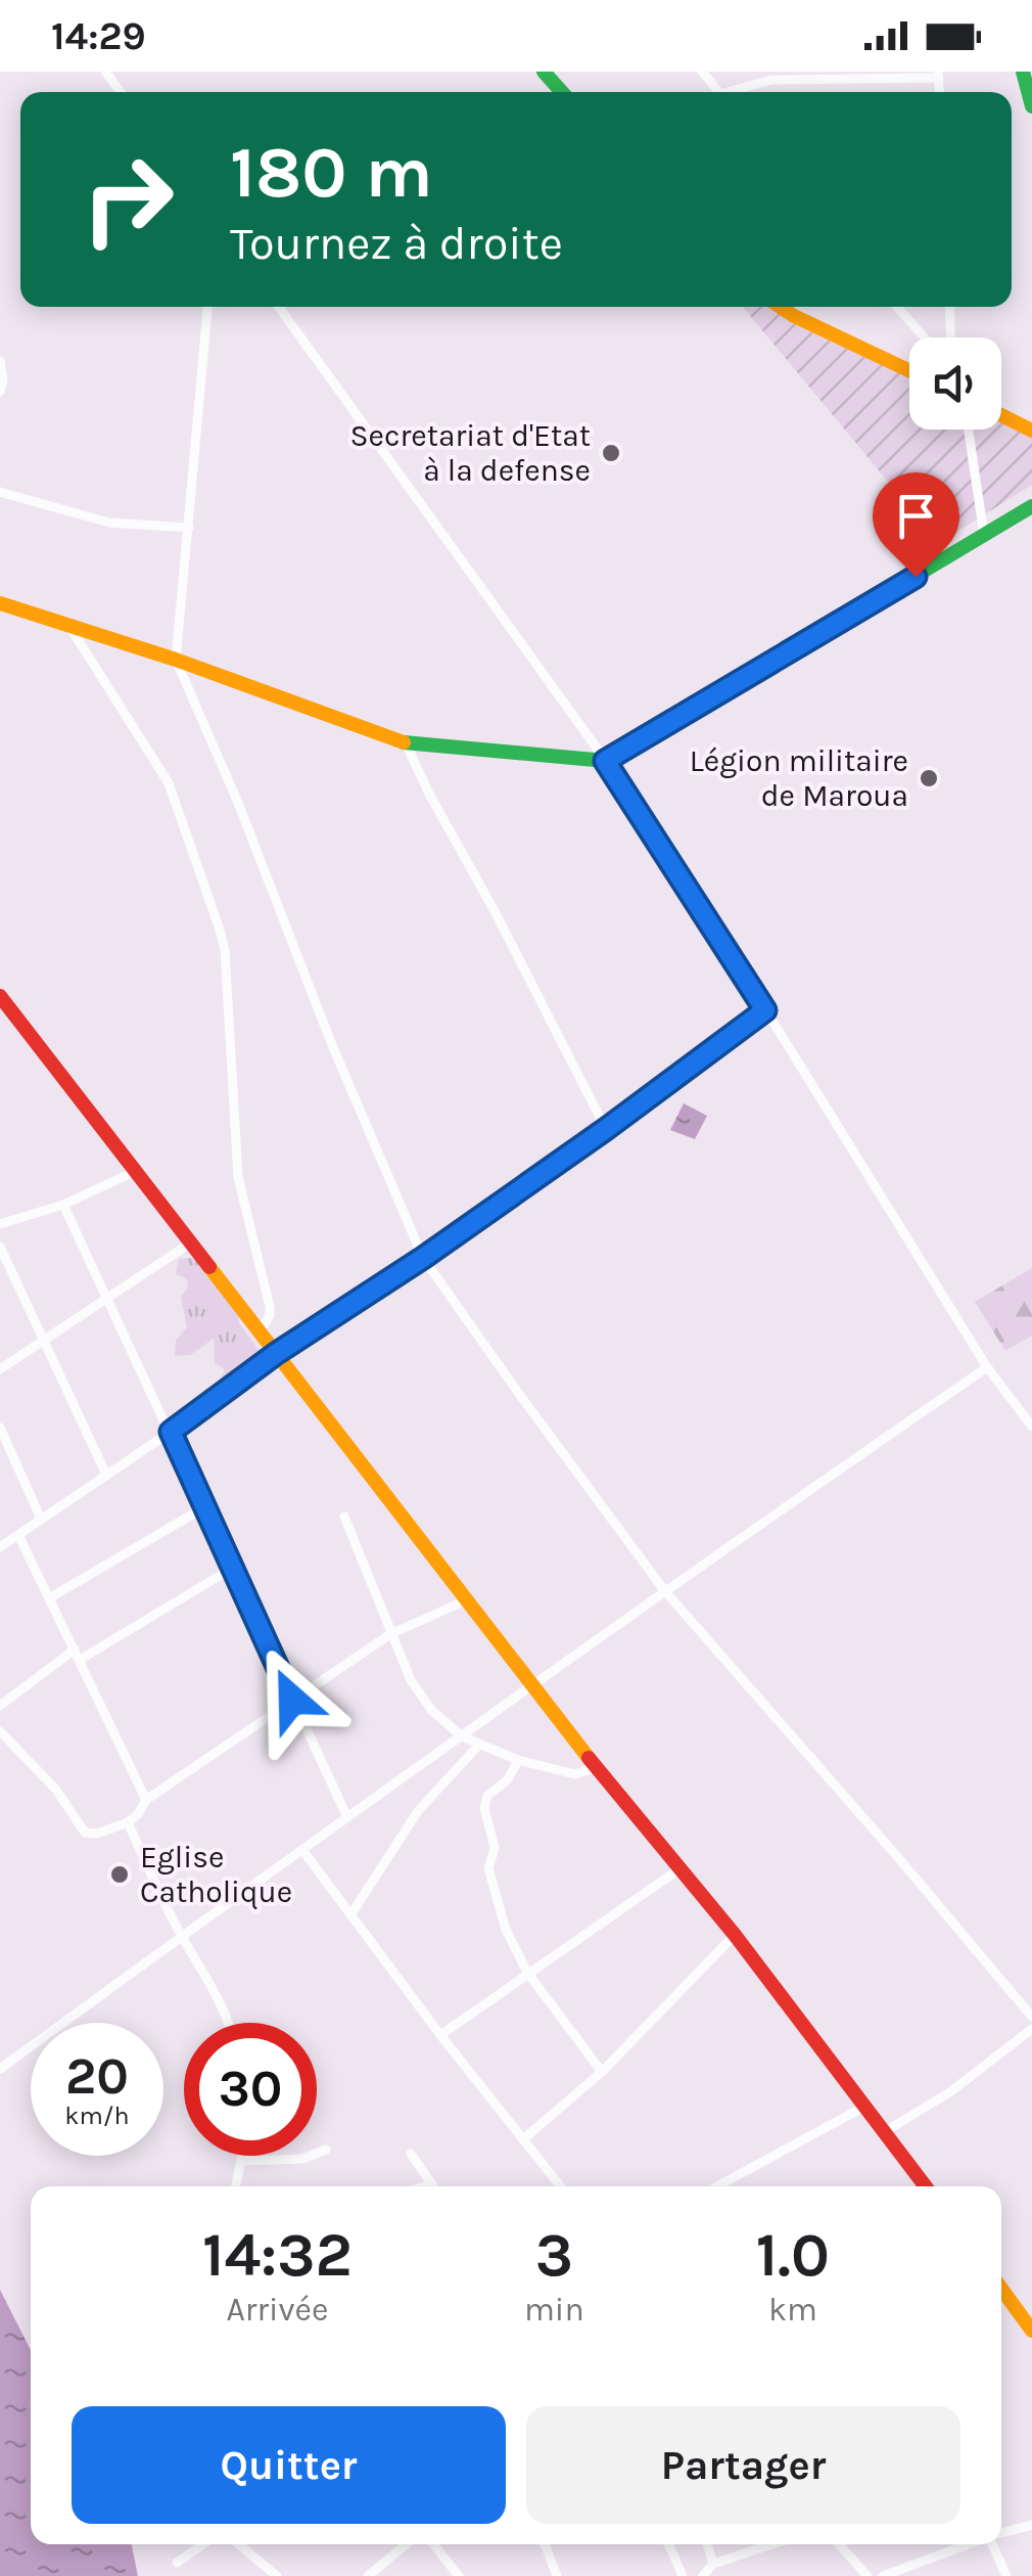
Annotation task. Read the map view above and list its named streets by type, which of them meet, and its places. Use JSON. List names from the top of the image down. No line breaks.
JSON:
{"places":["Secretariat d'Etat à la defense","Légion militaire de Maroua","Eglise Catholique"],"page":{"status":"14:29","turn":["180 m","Tournez à droite"],"speed":"20 km/h","limit":"30","eta":["14:32","Arrivée","3","min","1.0","km"],"buttons":["Quitter","Partager"]}}
